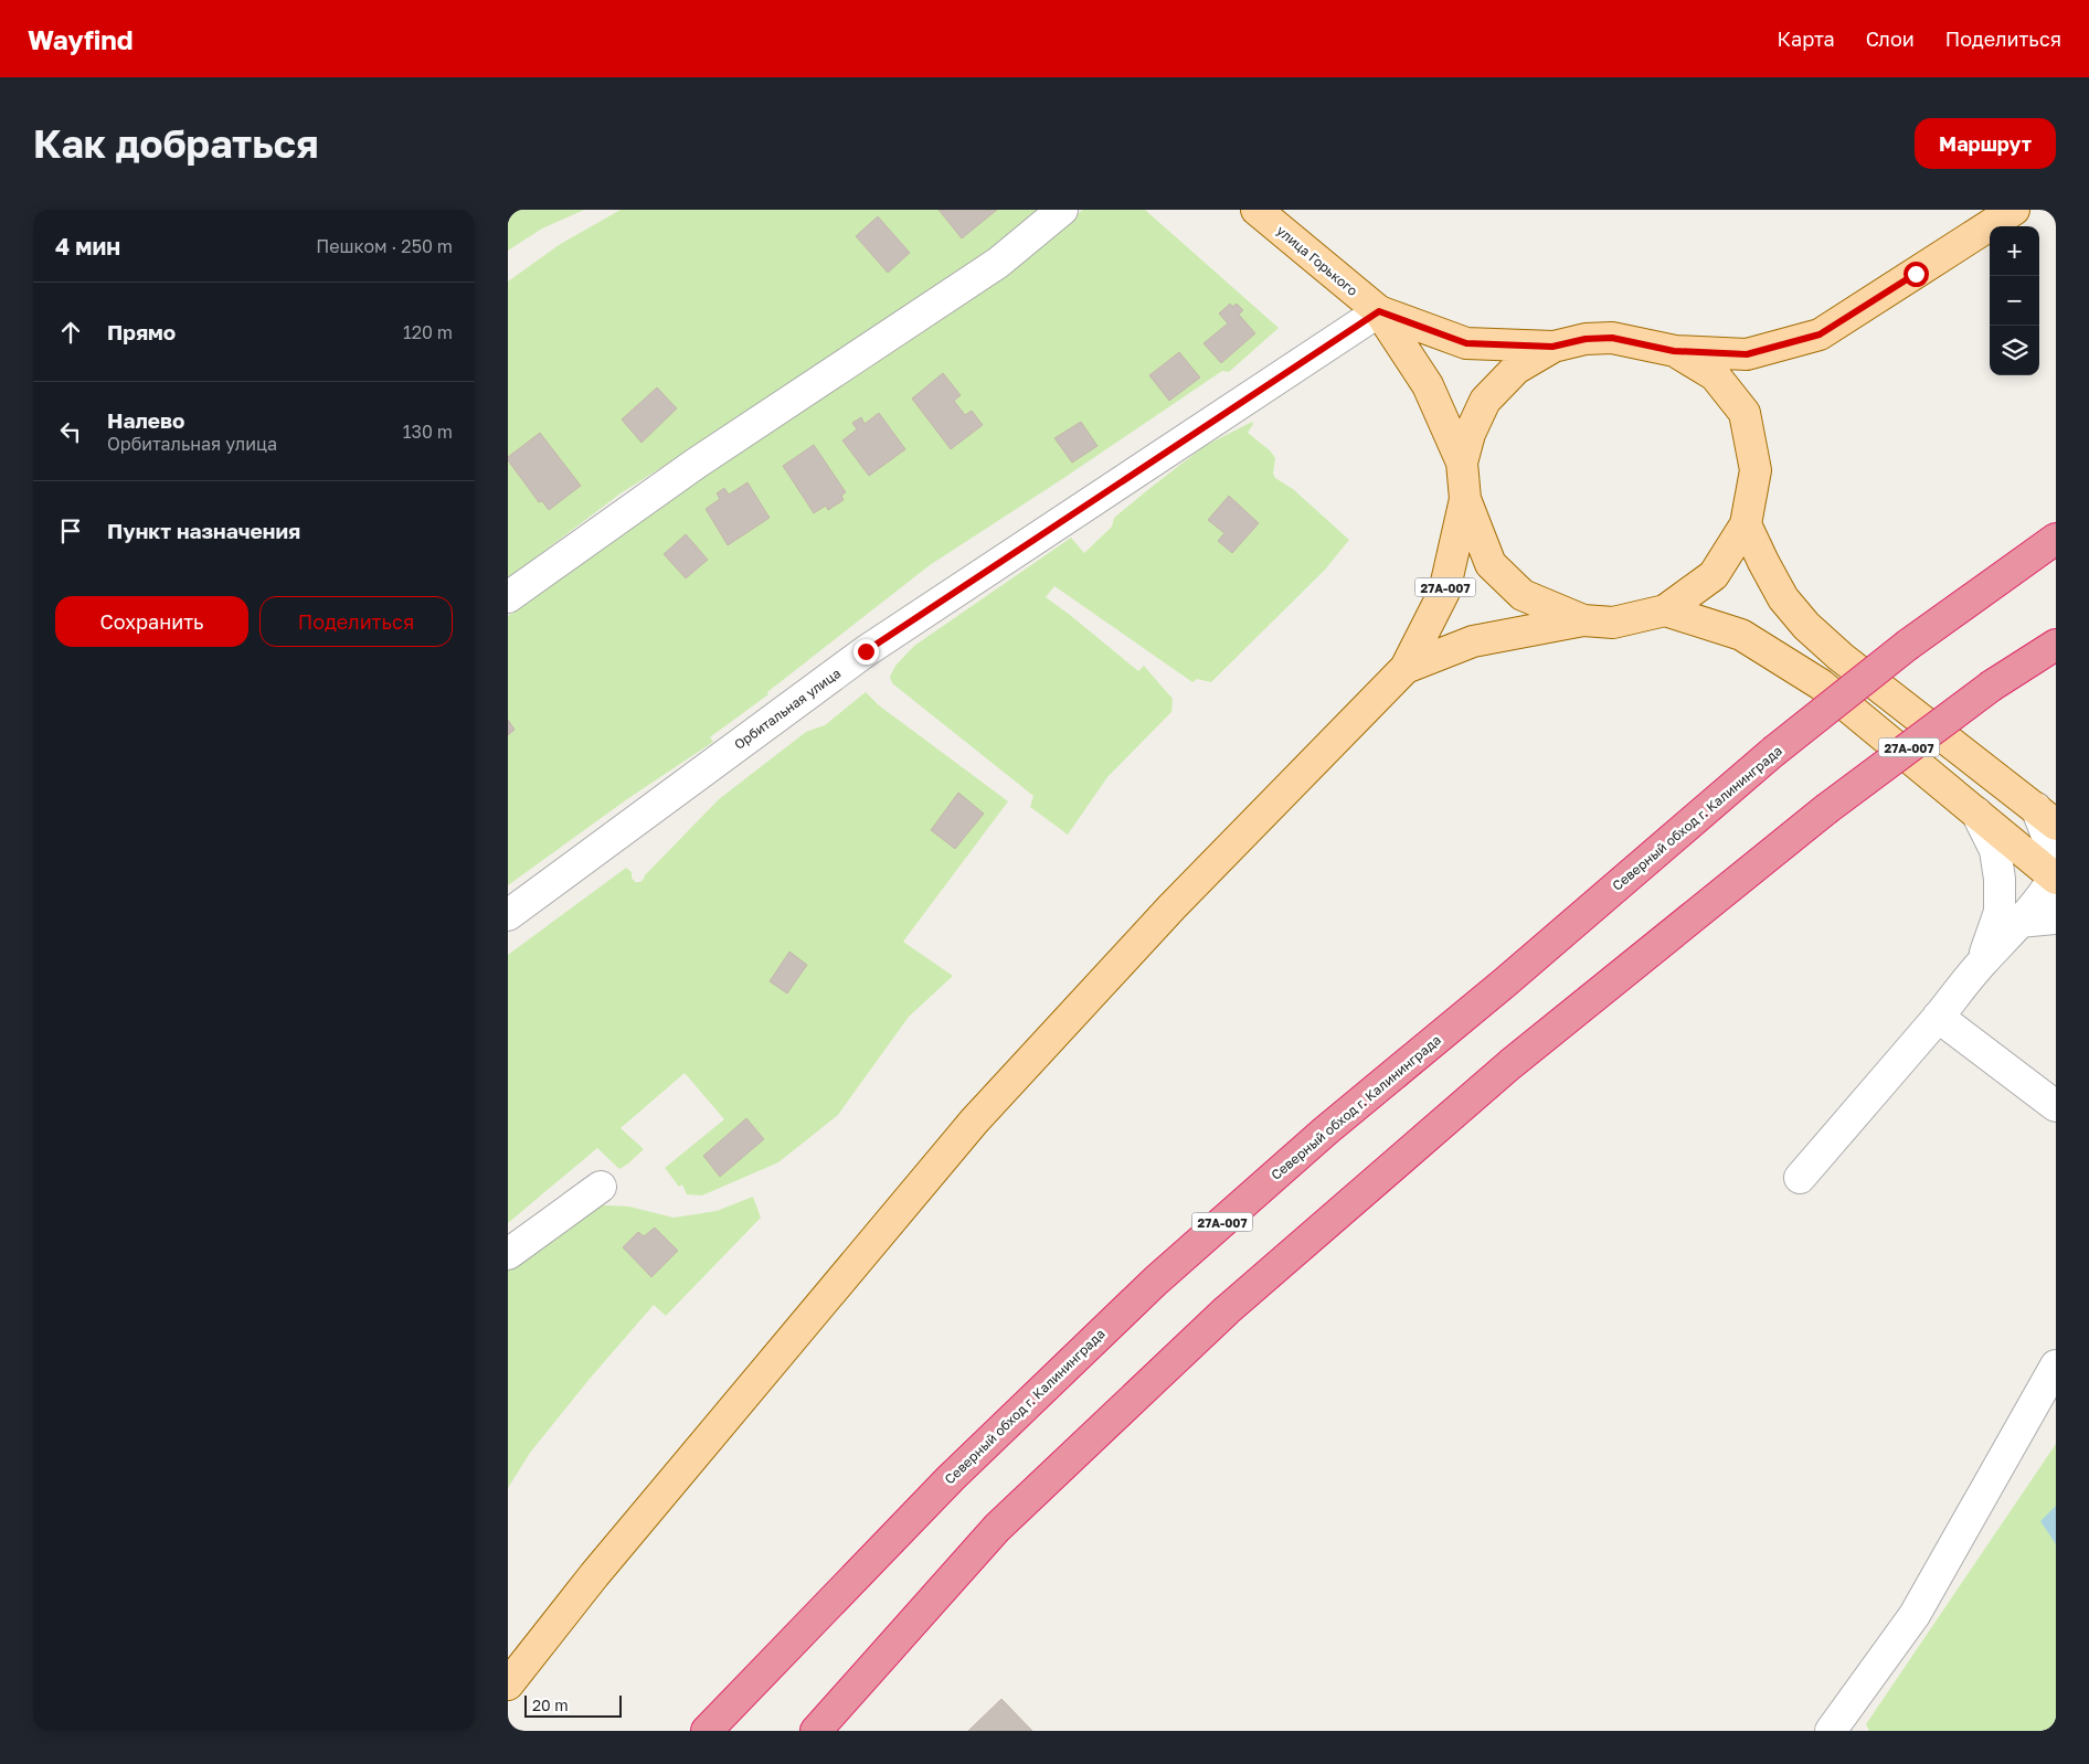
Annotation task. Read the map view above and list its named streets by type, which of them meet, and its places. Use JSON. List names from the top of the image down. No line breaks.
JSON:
{"streets":{"highway":["27А-007","Северный обход г. Калининграда"],"main road":["улица Горького"],"street":["Орбитальная улица"]},"crossings":[["улица Горького","Орбитальная улица"]],"scale_bar":"20 m","page":{"header":"Wayfind","nav":["Карта","Слои","Поделиться"],"buttons":["Маршрут",["Сохранить","Поделиться"]],"title":"Как добраться","heading":["4 мин","Пешком · 250 m"],"map_buttons":["+","−"],"list":[["Прямо","120 m"],["Налево","Орбитальная улица","130 m"],"Пункт назначения"],"scale":"20 m"}}
